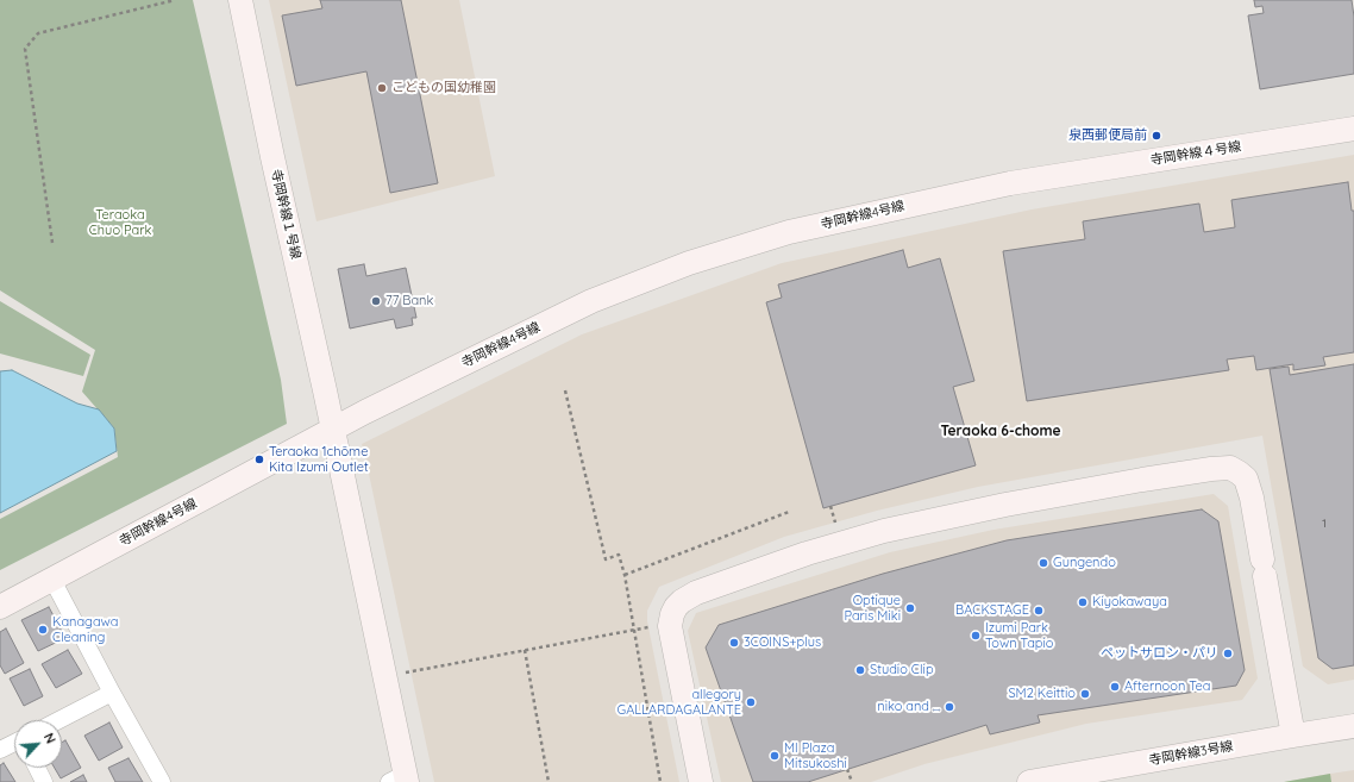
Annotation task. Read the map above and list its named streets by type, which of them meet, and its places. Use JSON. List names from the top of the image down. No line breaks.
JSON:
{"streets":{"street":["寺岡幹線４号線","寺岡幹線１号線","寺岡幹線4号線","寺岡幹線3号線"]},"crossings":[["寺岡幹線４号線","寺岡幹線4号線"],["寺岡幹線１号線","寺岡幹線4号線"]],"districts":["Teraoka 6-chome"],"parks":["Teraoka Chuo Park"],"places":["こどもの国幼稚園","泉西郵便局前","77 Bank","Teraoka 1chōme Kita Izumi Outlet","Gungendo","Kiyokawaya","Optique Paris Miki","BACKSTAGE","Kanagawa Cleaning","Izumi Park Town Tapio","3COINS+plus","ペットサロン・パリ","Studio Clip","Afternoon Tea","SM2 Keittio","allegory GALLARDAGALANTE","niko and ...","Ml Plaza Mitsukoshi"],"house_numbers":["1"],"north":"top right"}
